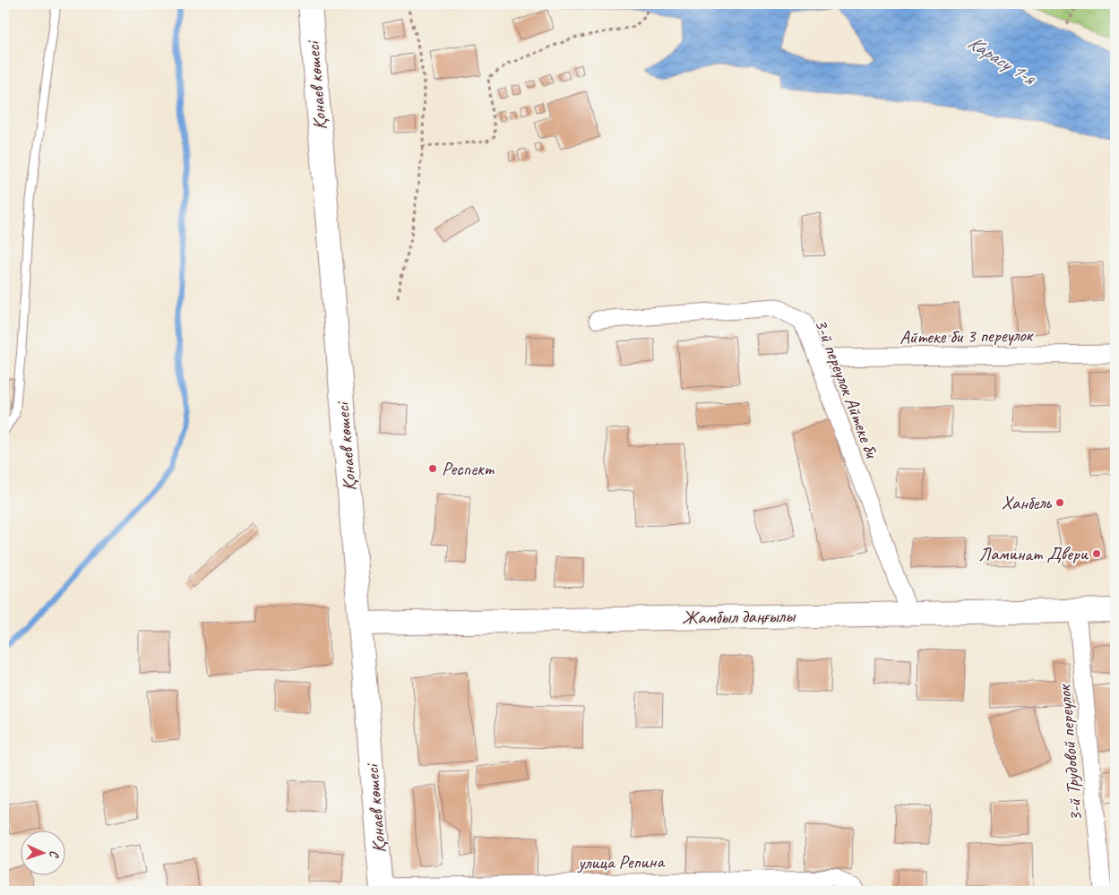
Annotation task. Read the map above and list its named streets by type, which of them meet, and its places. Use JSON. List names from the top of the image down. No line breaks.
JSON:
{"streets":{"main road":["Қонаев көшесі","Жамбыл даңғылы"],"street":["Айтеке би 3 переулок","3-й переулок Айтеке би","3-й Трудовой переулок","улица Репина"]},"crossings":[["Қонаев көшесі","Жамбыл даңғылы"],["Қонаев көшесі","улица Репина"],["Айтеке би 3 переулок","3-й переулок Айтеке би"],["3-й переулок Айтеке би","Жамбыл даңғылы"],["Жамбыл даңғылы","3-й Трудовой переулок"]],"water":["Карасу 1-я"],"places":["Респект","Ханбель","Ламинат Двери"],"north":"right"}
